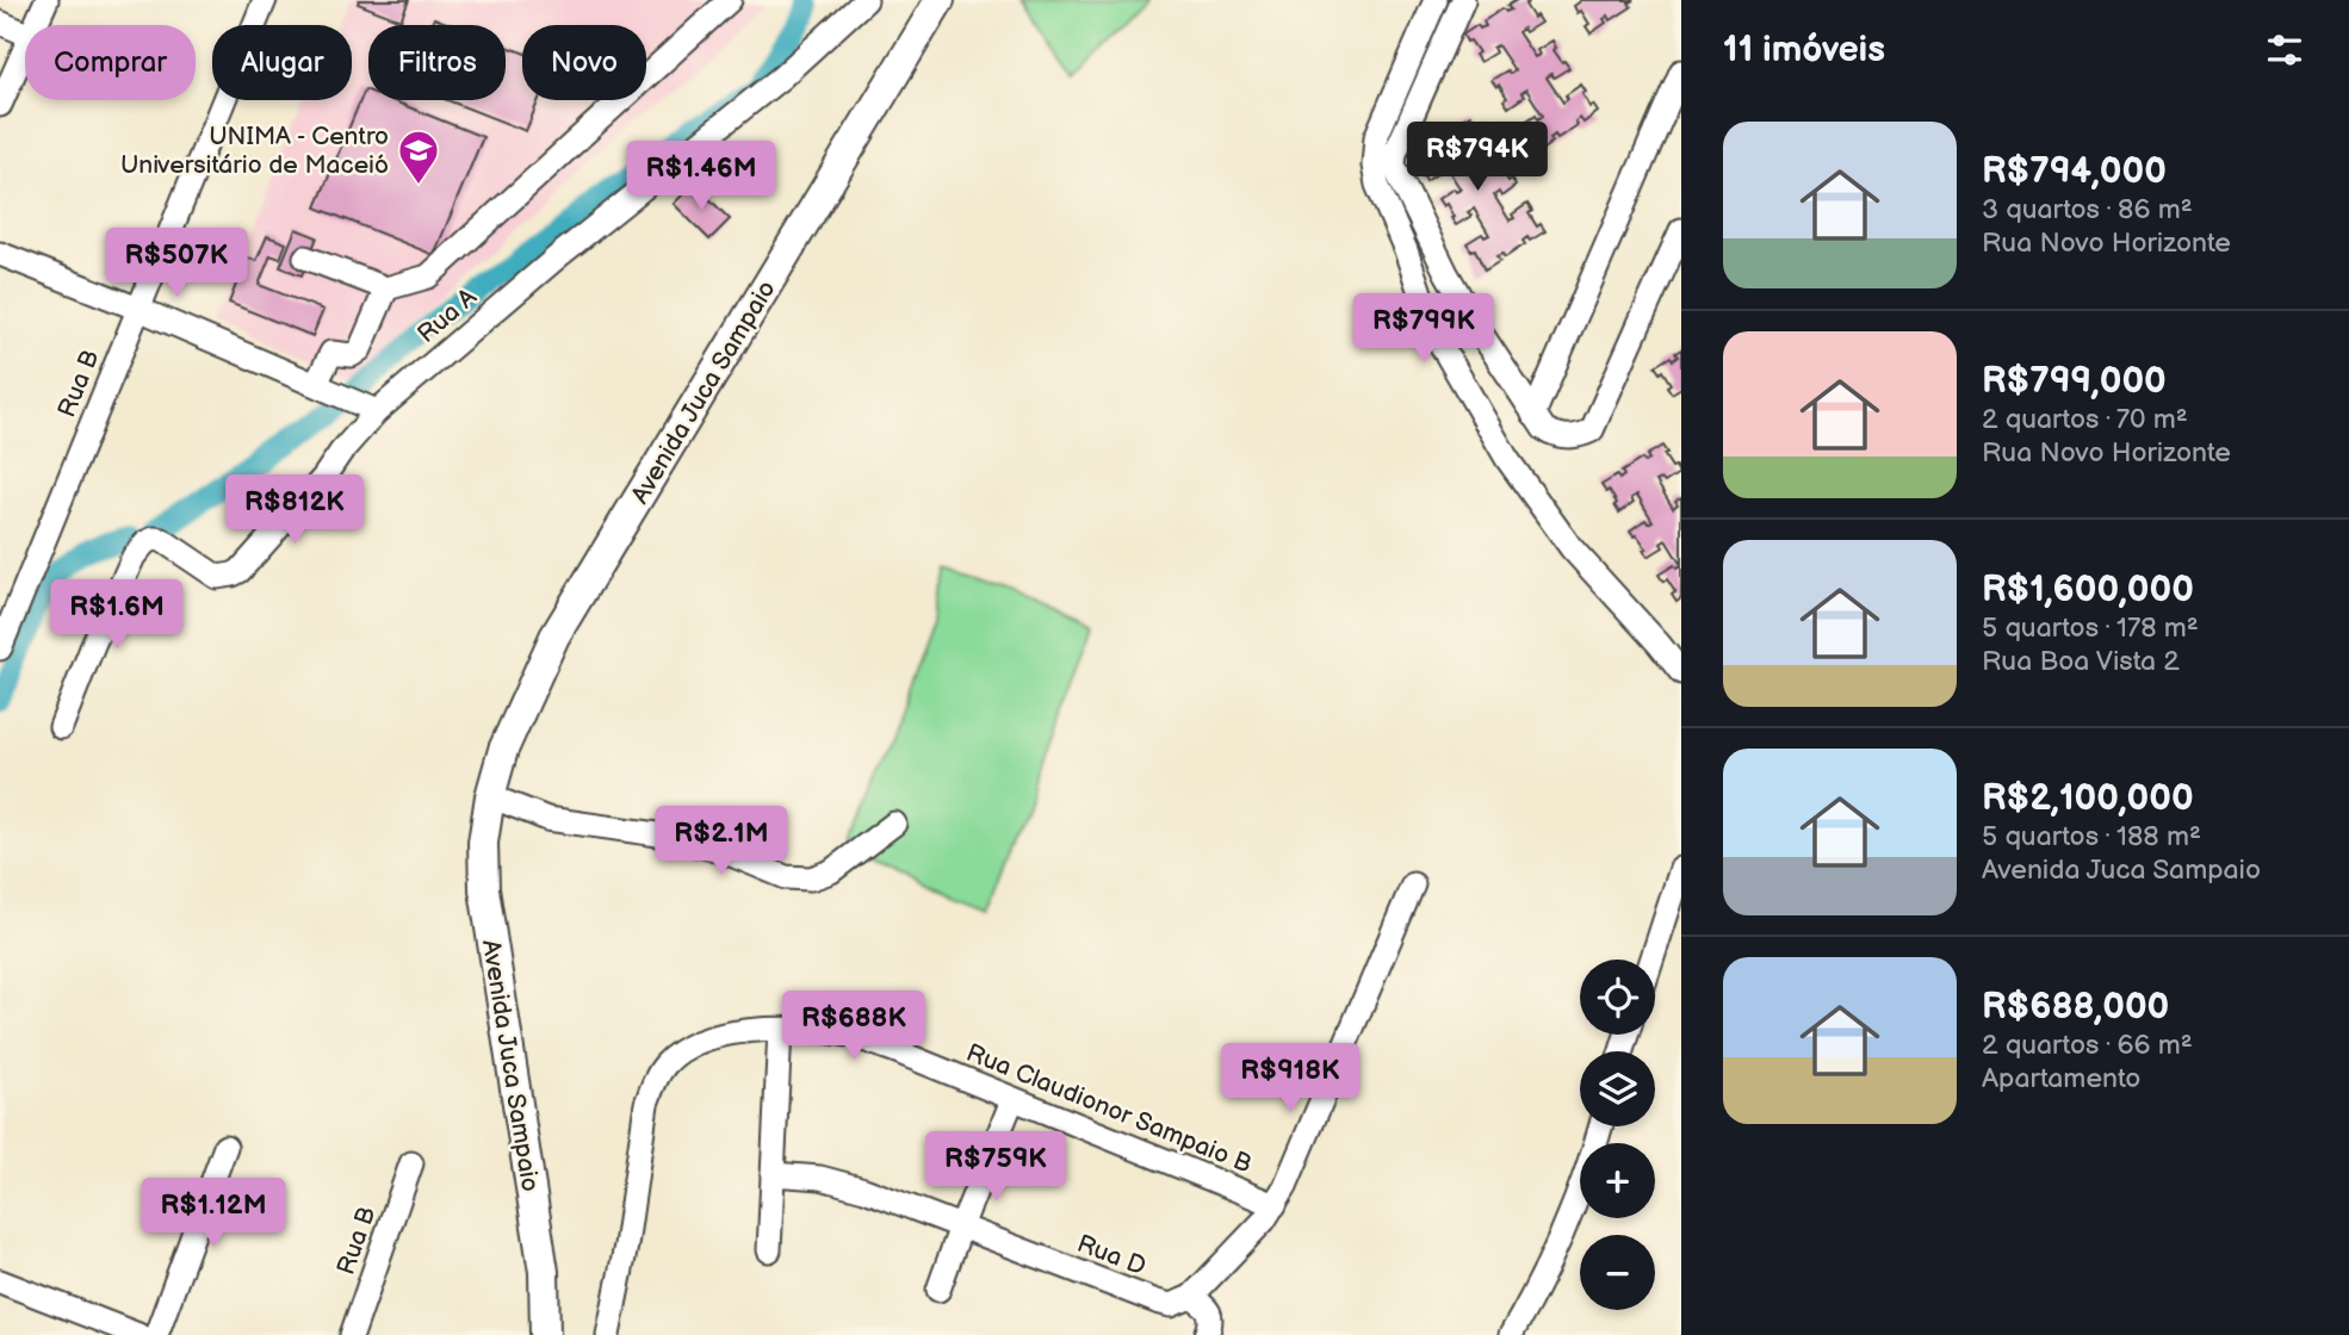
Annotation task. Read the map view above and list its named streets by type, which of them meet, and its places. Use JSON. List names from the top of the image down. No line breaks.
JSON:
{"streets":{"main road":["Avenida Juca Sampaio"],"street":["Rua A","Rua B","Rua Claudionor Sampaio B","Rua D"]},"places":{"school or university":["UNIMA - Centro Universitário de Maceió"]},"page":{"heading":"11 imóveis","chip":["Comprar","Alugar","Filtros","Novo"],"list":[{"name":"R$794,000","note":"3 quartos · 86 m² · Rua Novo Horizonte"},{"name":"R$799,000","note":"2 quartos · 70 m² · Rua Novo Horizonte"},{"name":"R$1,600,000","note":"5 quartos · 178 m² · Rua Boa Vista 2"},{"name":"R$2,100,000","note":"5 quartos · 188 m² · Avenida Juca Sampaio"},{"name":"R$688,000","note":"2 quartos · 66 m² · Apartamento"}],"price":["R$794K","R$1.46M","R$507K","R$799K","R$812K","R$1.6M","R$2.1M","R$688K","R$918K","R$759K","R$1.12M"],"map_buttons":["+","−"]}}
